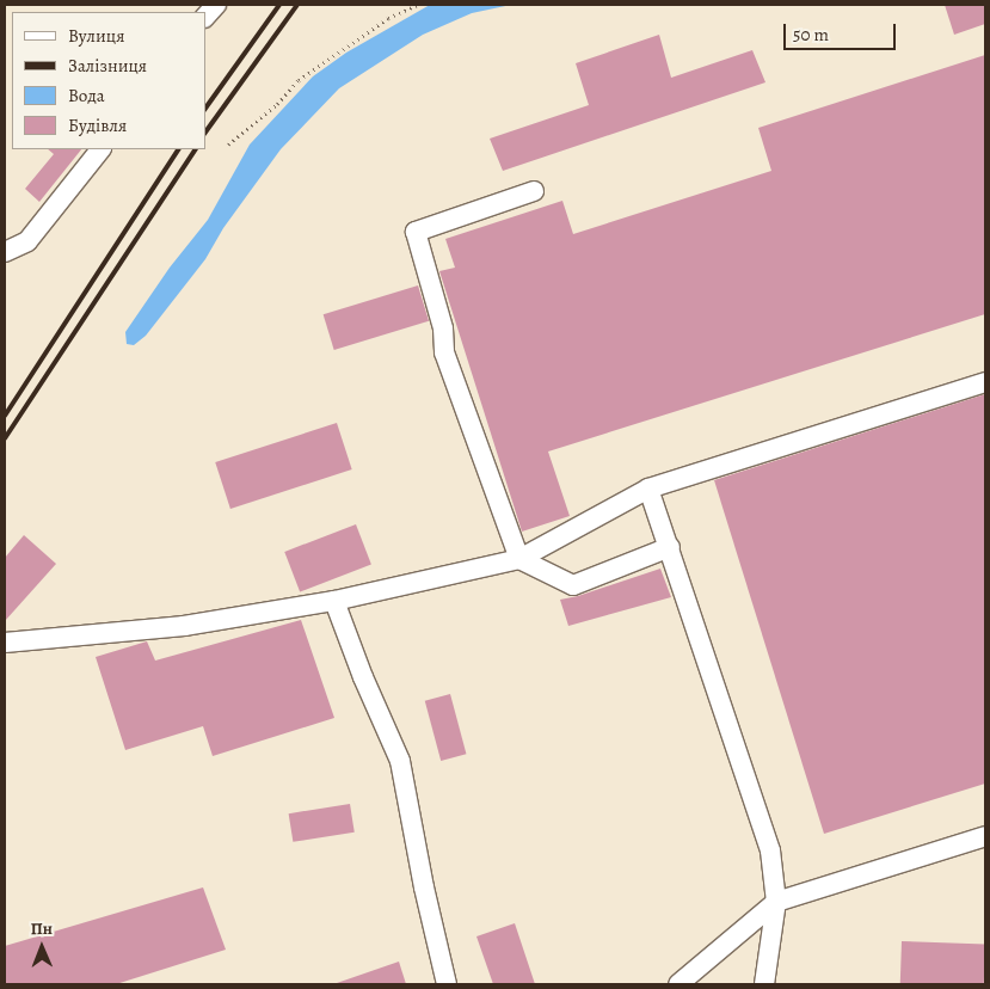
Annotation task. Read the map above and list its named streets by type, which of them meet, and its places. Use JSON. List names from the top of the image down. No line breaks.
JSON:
{"legend":["Вулиця","Залізниця","Вода","Будівля"],"scale_bar":"50 m","north":"top"}
